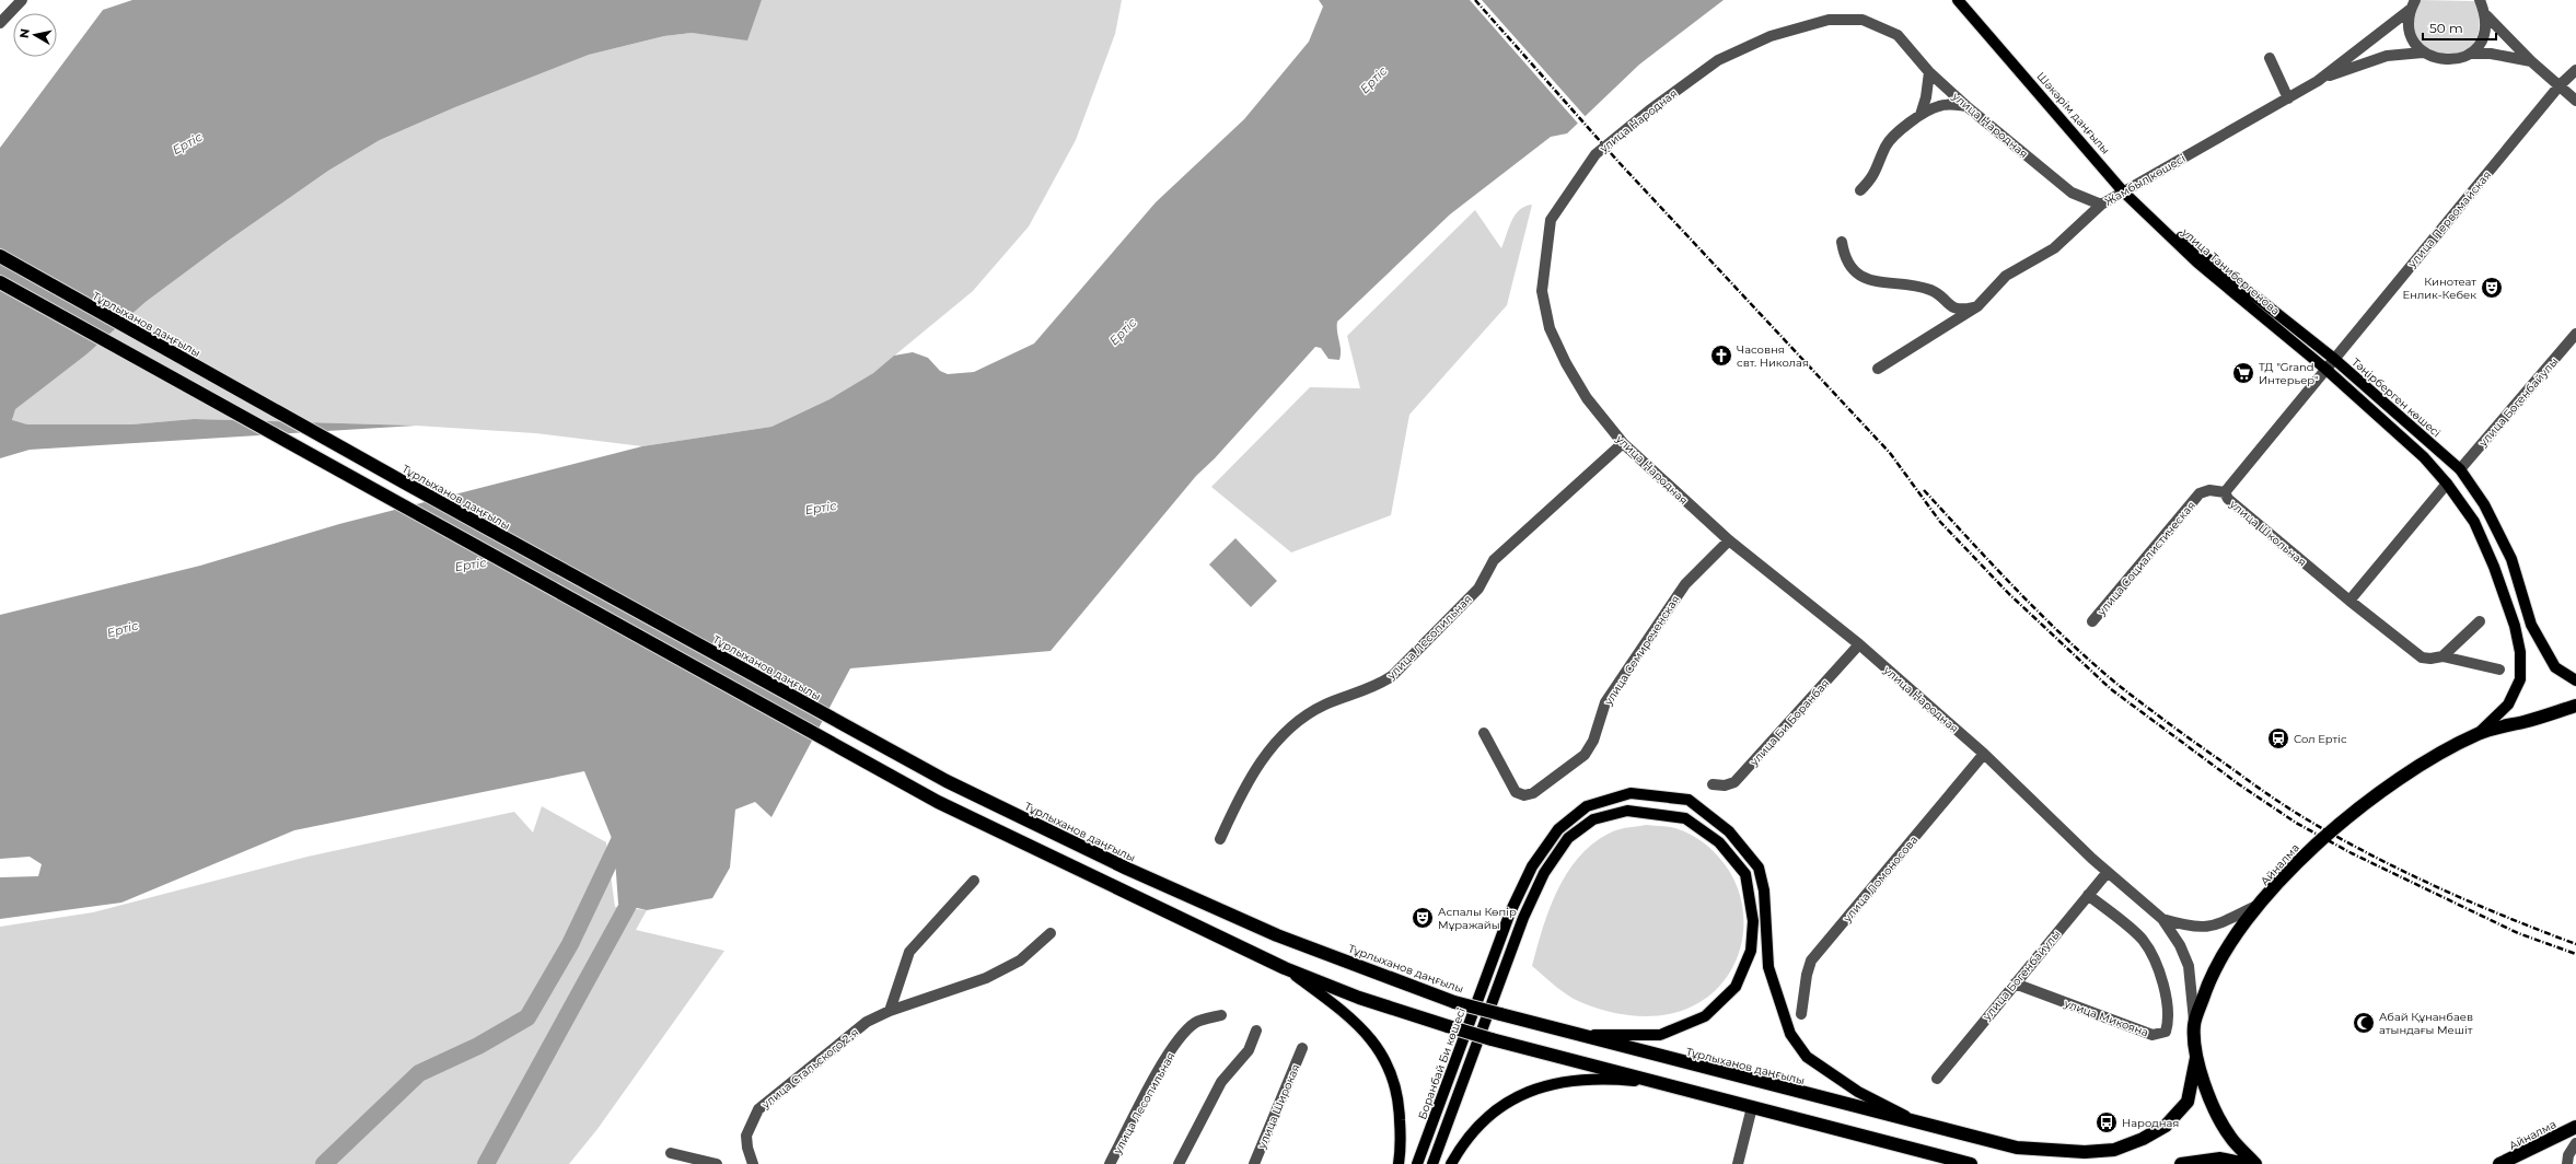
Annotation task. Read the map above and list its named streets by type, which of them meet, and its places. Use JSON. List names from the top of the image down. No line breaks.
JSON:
{"streets":{"highway":["Тұрлыханов даңғылы","Айналма"],"main road":["Шәкәрім даңғылы","улица Танибергенова","Тәңірберген көшесі","Боранбай Би көшесі"],"street":["улица Народная","Жамбыл көшесі","улица Первомайская","улица Богенбайулы","улица Школьная","улица Социалистическая","улица Лесопильная","улица Семиреченская","улица Би Боранбая","улица Ломоносова","улица Микояна","улица Стальского 2-я","улица Широкая"]},"crossings":[["Шәкәрім даңғылы","Жамбыл көшесі"],["Шәкәрім даңғылы","улица Танибергенова"],["Шәкәрім даңғылы","Тәңірберген көшесі"],["улица Народная","Жамбыл көшесі"],["улица Народная","улица Богенбайулы"],["улица Народная","улица Лесопильная"],["улица Народная","улица Семиреченская"],["улица Народная","улица Би Боранбая"],["улица Народная","Айналма"],["улица Народная","улица Ломоносова"],["Жамбыл көшесі","улица Танибергенова"],["Жамбыл көшесі","Тәңірберген көшесі"],["улица Первомайская","улица Танибергенова"],["улица Первомайская","Тәңірберген көшесі"],["улица Первомайская","улица Школьная"],["улица Танибергенова","Тәңірберген көшесі"],["улица Танибергенова","улица Школьная"],["Тұрлыханов даңғылы","Айналма"],["Тұрлыханов даңғылы","Боранбай Би көшесі"],["Тәңірберген көшесі","улица Богенбайулы"],["улица Богенбайулы","улица Микояна"],["улица Школьная","улица Социалистическая"]],"water":["Ертіс"],"places":{"theatre":["Кинотеат Енлик-Кебек","Аспалы Көпір Мұражайы"],"church":["Часовня свт. Николая"],"supermarket":["ТД \"Grand Интерьер\""],"station":["Сол Ертіс"],"mosque":["Абай Құнанбаев атындағы Мешіт"],"bus stop":["Народная"]},"scale_bar":"50 m","north":"left"}
